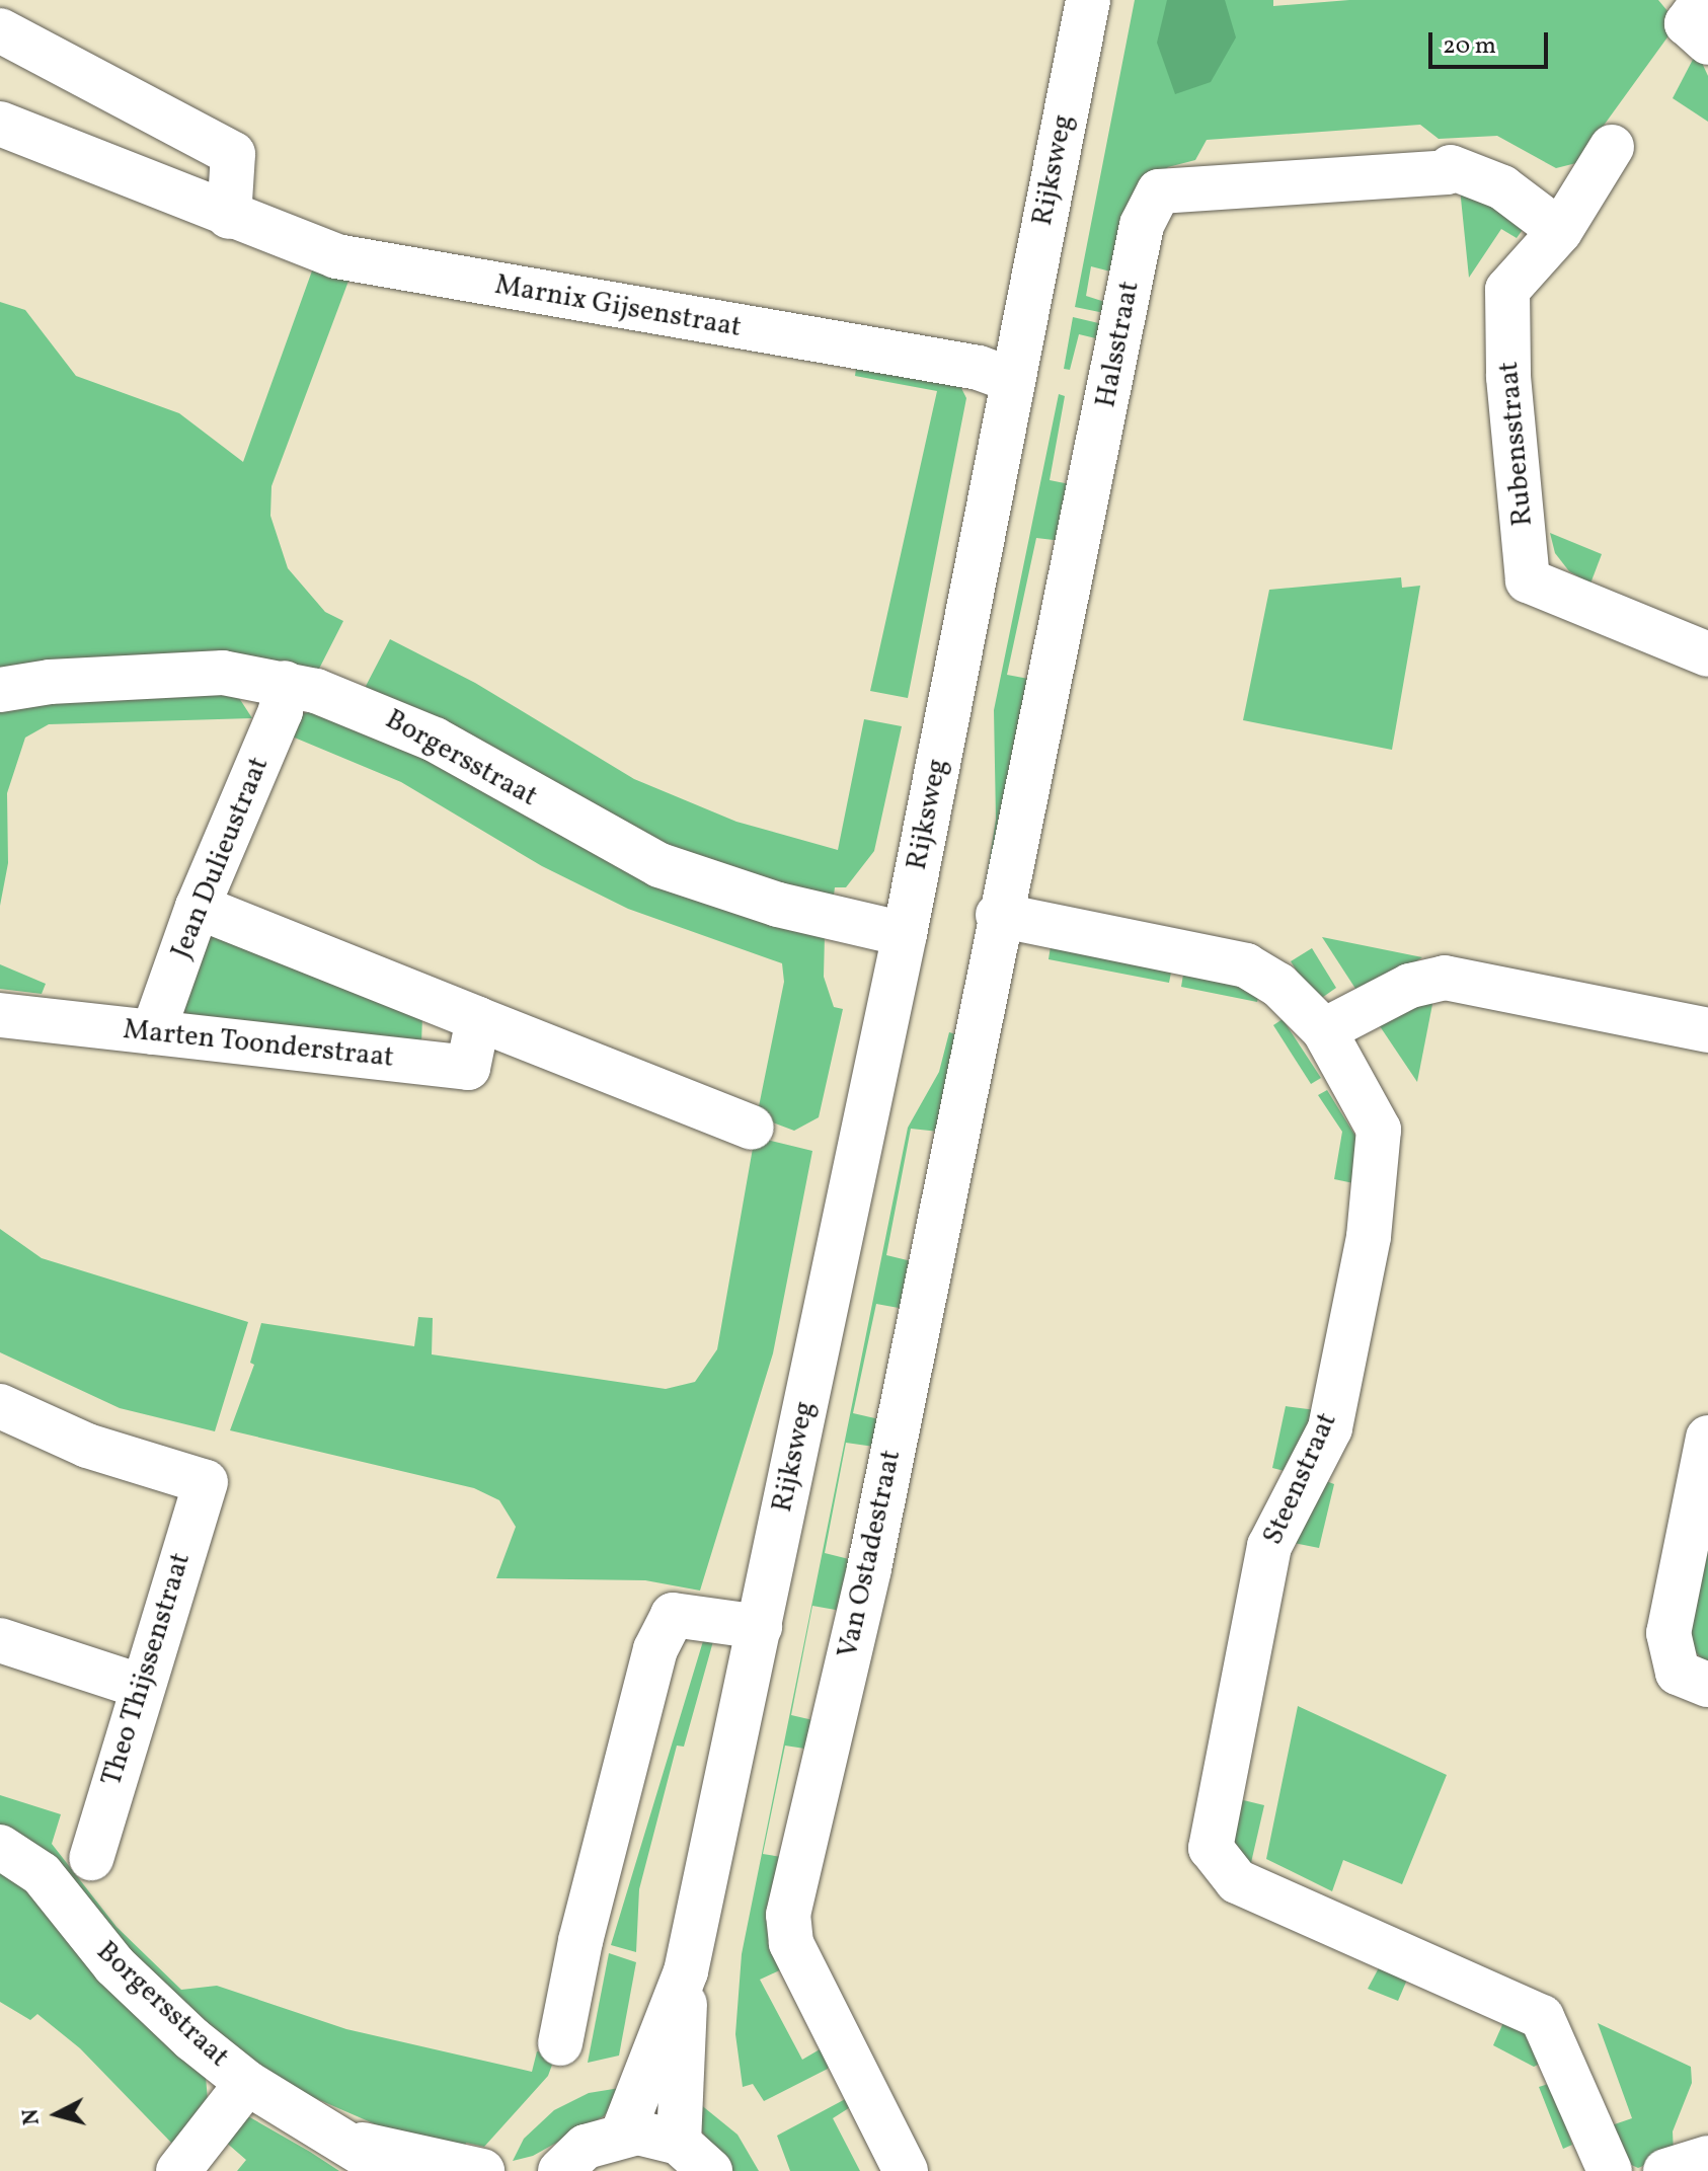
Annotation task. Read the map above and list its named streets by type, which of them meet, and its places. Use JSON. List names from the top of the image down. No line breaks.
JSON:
{"streets":{"street":["Rijksweg","Marnix Gijsenstraat","Halsstraat","Rubensstraat","Borgersstraat","Jean Dulieustraat","Marten Toonderstraat","Steenstraat","Van Ostadestraat","Theo Thijssenstraat"]},"crossings":[["Rijksweg","Marnix Gijsenstraat"],["Rijksweg","Borgersstraat"],["Halsstraat","Rubensstraat"],["Halsstraat","Steenstraat"],["Halsstraat","Van Ostadestraat"],["Borgersstraat","Jean Dulieustraat"],["Jean Dulieustraat","Marten Toonderstraat"],["Steenstraat","Van Ostadestraat"]],"scale_bar":"20 m","north":"left"}
